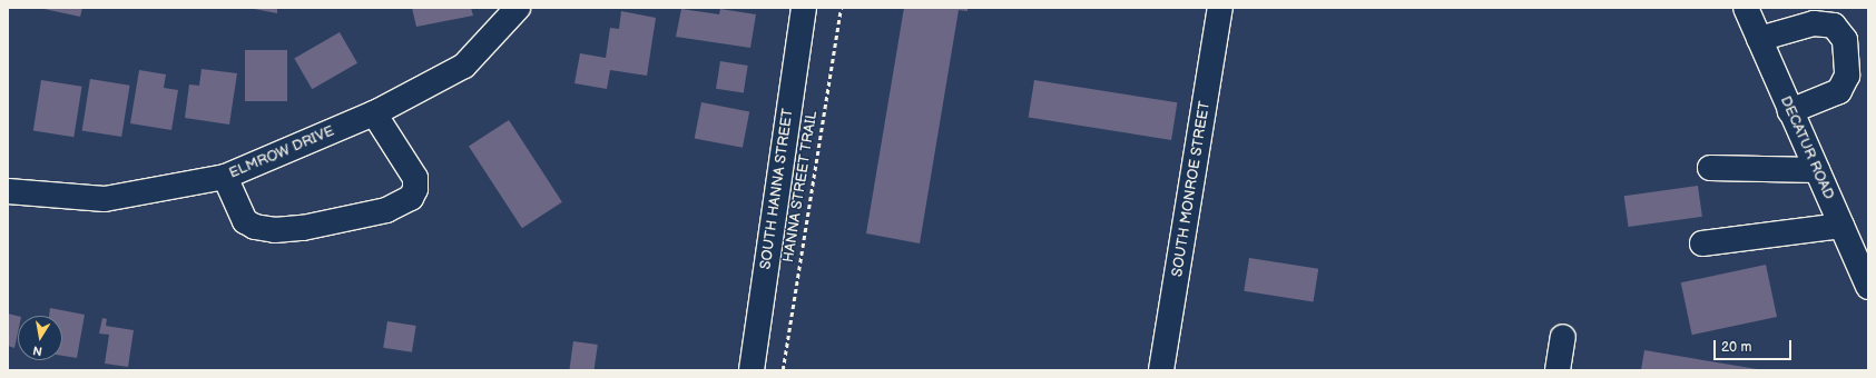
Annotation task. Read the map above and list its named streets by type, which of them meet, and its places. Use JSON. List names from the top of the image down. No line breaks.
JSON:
{"streets":{"street":["DECATUR ROAD","ELMROW DRIVE","SOUTH HANNA STREET","SOUTH MONROE STREET"],"path":["HANNA STREET TRAIL"]},"scale_bar":"20 m","north":"bottom"}
